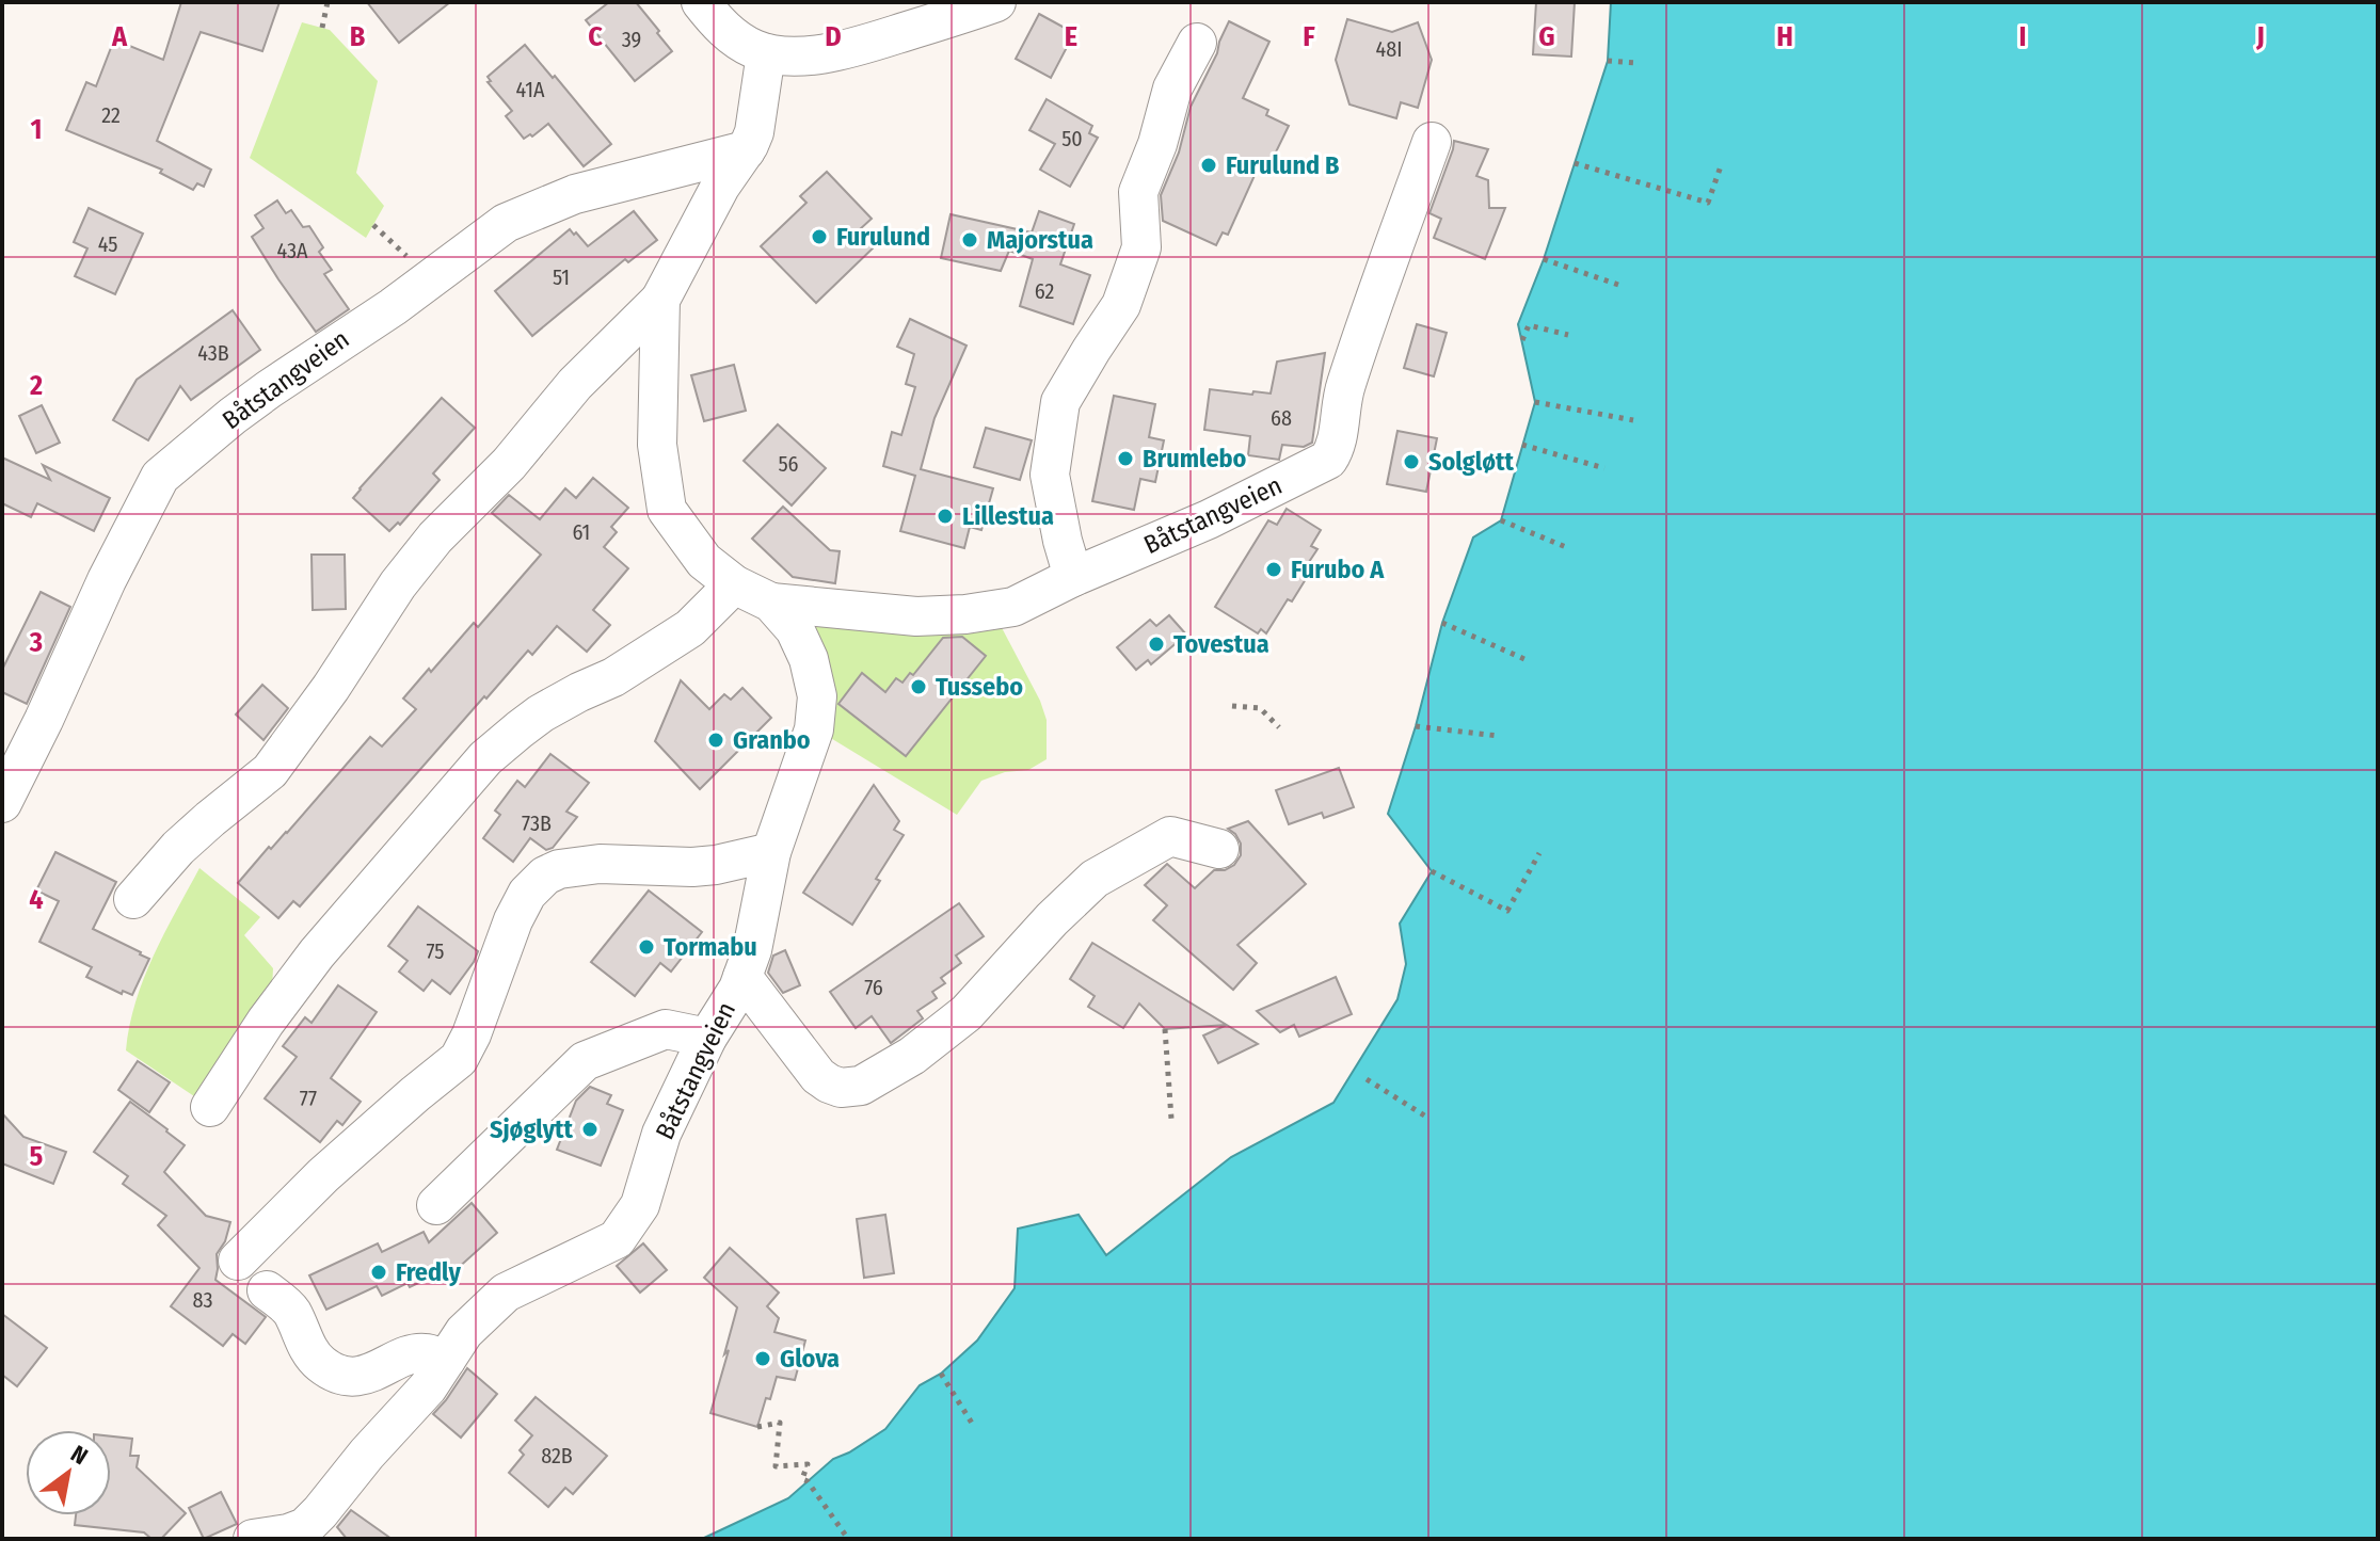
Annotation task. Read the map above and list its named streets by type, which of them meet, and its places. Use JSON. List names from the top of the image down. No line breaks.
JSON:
{"streets":{"street":["Båtstangveien"]},"places":["Furulund B","Furulund","Majorstua","Brumlebo","Solgløtt","Lillestua","Furubo A","Tovestua","Tussebo","Granbo","Tormabu","Sjøglytt","Fredly","Glova"],"house_numbers":["39","48I","41A","22","50","45","43A","51","62","43B","68","56","61","73B","75","76","77","83","82B"],"north":"top right","grid":{"columns":["A","B","C","D","E","F","G","H","I","J"],"rows":["1","2","3","4","5"]}}
